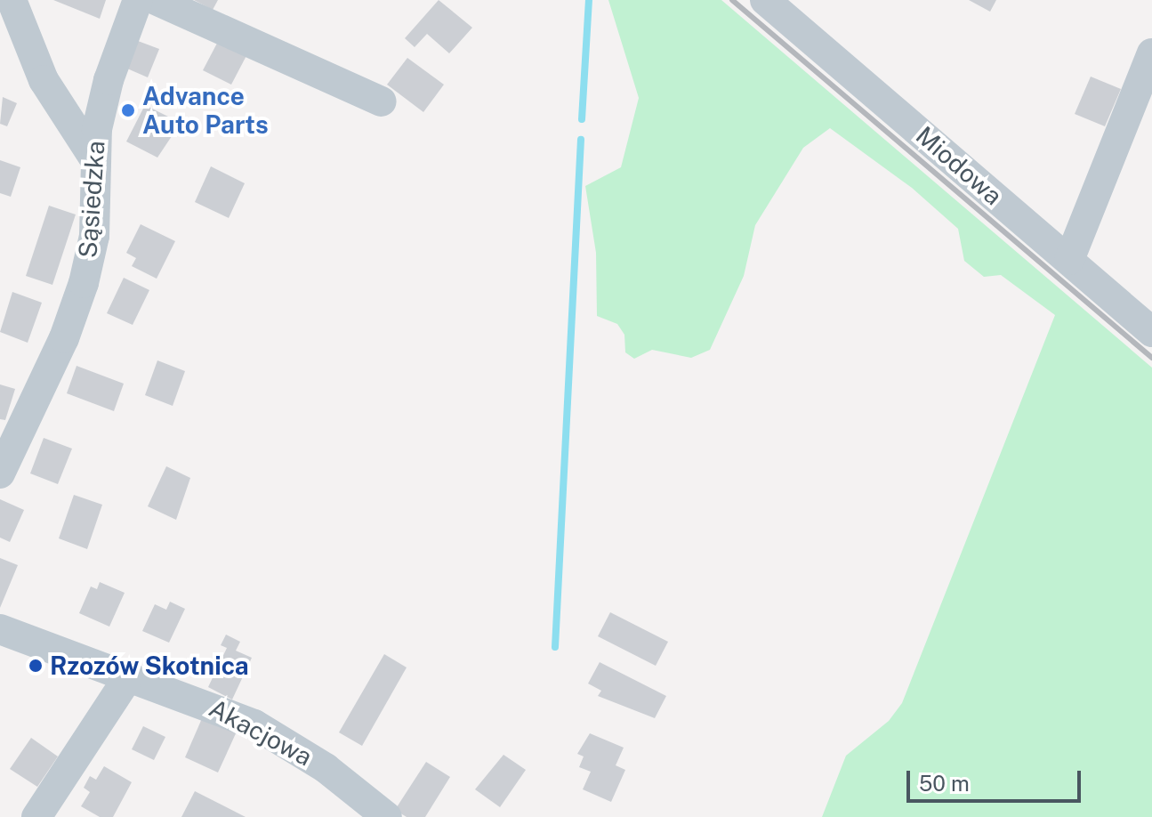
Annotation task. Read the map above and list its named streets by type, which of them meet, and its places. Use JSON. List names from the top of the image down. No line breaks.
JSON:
{"streets":{"street":["Miodowa","Sąsiedzka","Akacjowa"]},"places":["Advance Auto Parts","Rzozów Skotnica"],"scale_bar":"50 m"}
